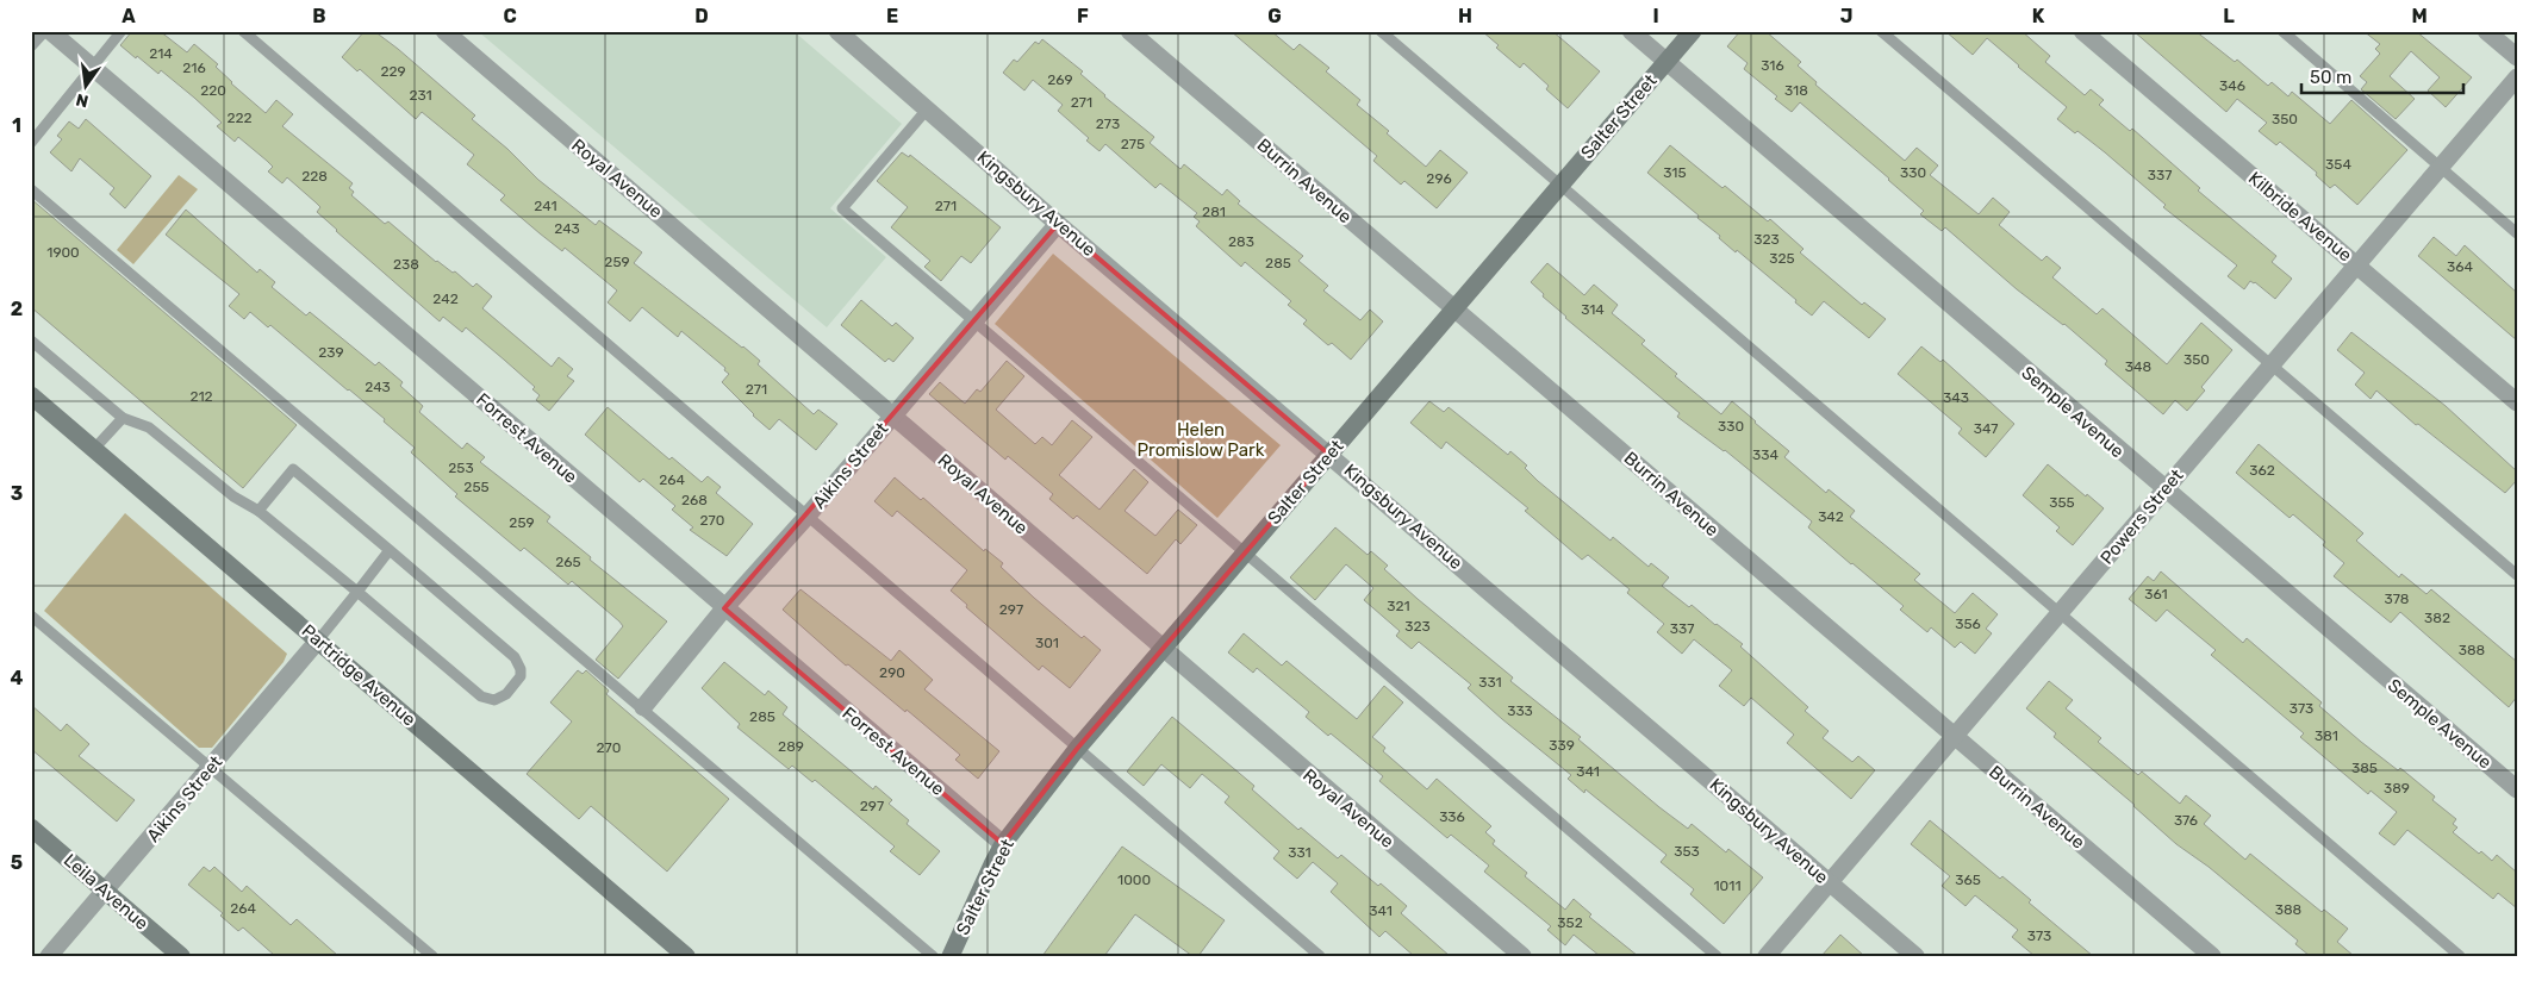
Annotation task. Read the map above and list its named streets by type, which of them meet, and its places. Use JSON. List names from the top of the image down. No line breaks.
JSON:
{"streets":{"main road":["Salter Street","Partridge Avenue","Leila Avenue"],"street":["Royal Avenue","Burrin Avenue","Kingsbury Avenue","Kilbride Avenue","Semple Avenue","Forrest Avenue","Aikins Street","Powers Street"]},"crossings":[["Salter Street","Royal Avenue"],["Salter Street","Burrin Avenue"],["Salter Street","Kingsbury Avenue"],["Salter Street","Semple Avenue"],["Salter Street","Forrest Avenue"],["Royal Avenue","Aikins Street"],["Burrin Avenue","Powers Street"],["Kingsbury Avenue","Aikins Street"],["Kingsbury Avenue","Powers Street"],["Kilbride Avenue","Powers Street"],["Semple Avenue","Powers Street"],["Forrest Avenue","Aikins Street"],["Aikins Street","Partridge Avenue"],["Aikins Street","Leila Avenue"]],"parks":["Helen Promislow Park"],"house_numbers":["214","316","216","229","269","346","220","318","231","271","222","350","273","275","354","315","330","337","228","296","241","271","281","243","323","283","1900","325","259","285","238","364","242","314","239","350","348","243","271","212","343","330","347","334","253","362","264","255","268","355","342","270","259","265","361","378","321","297","382","356","323","337","301","388","290","331","373","333","285","381","339","289","270","385","341","389","297","336","376","353","331","1000","365","1011","264","388","341","352","373"],"scale_bar":"50 m","north":"bottom","grid":{"columns":["A","B","C","D","E","F","G","H","I","J","K","L","M"],"rows":["1","2","3","4","5"]}}
